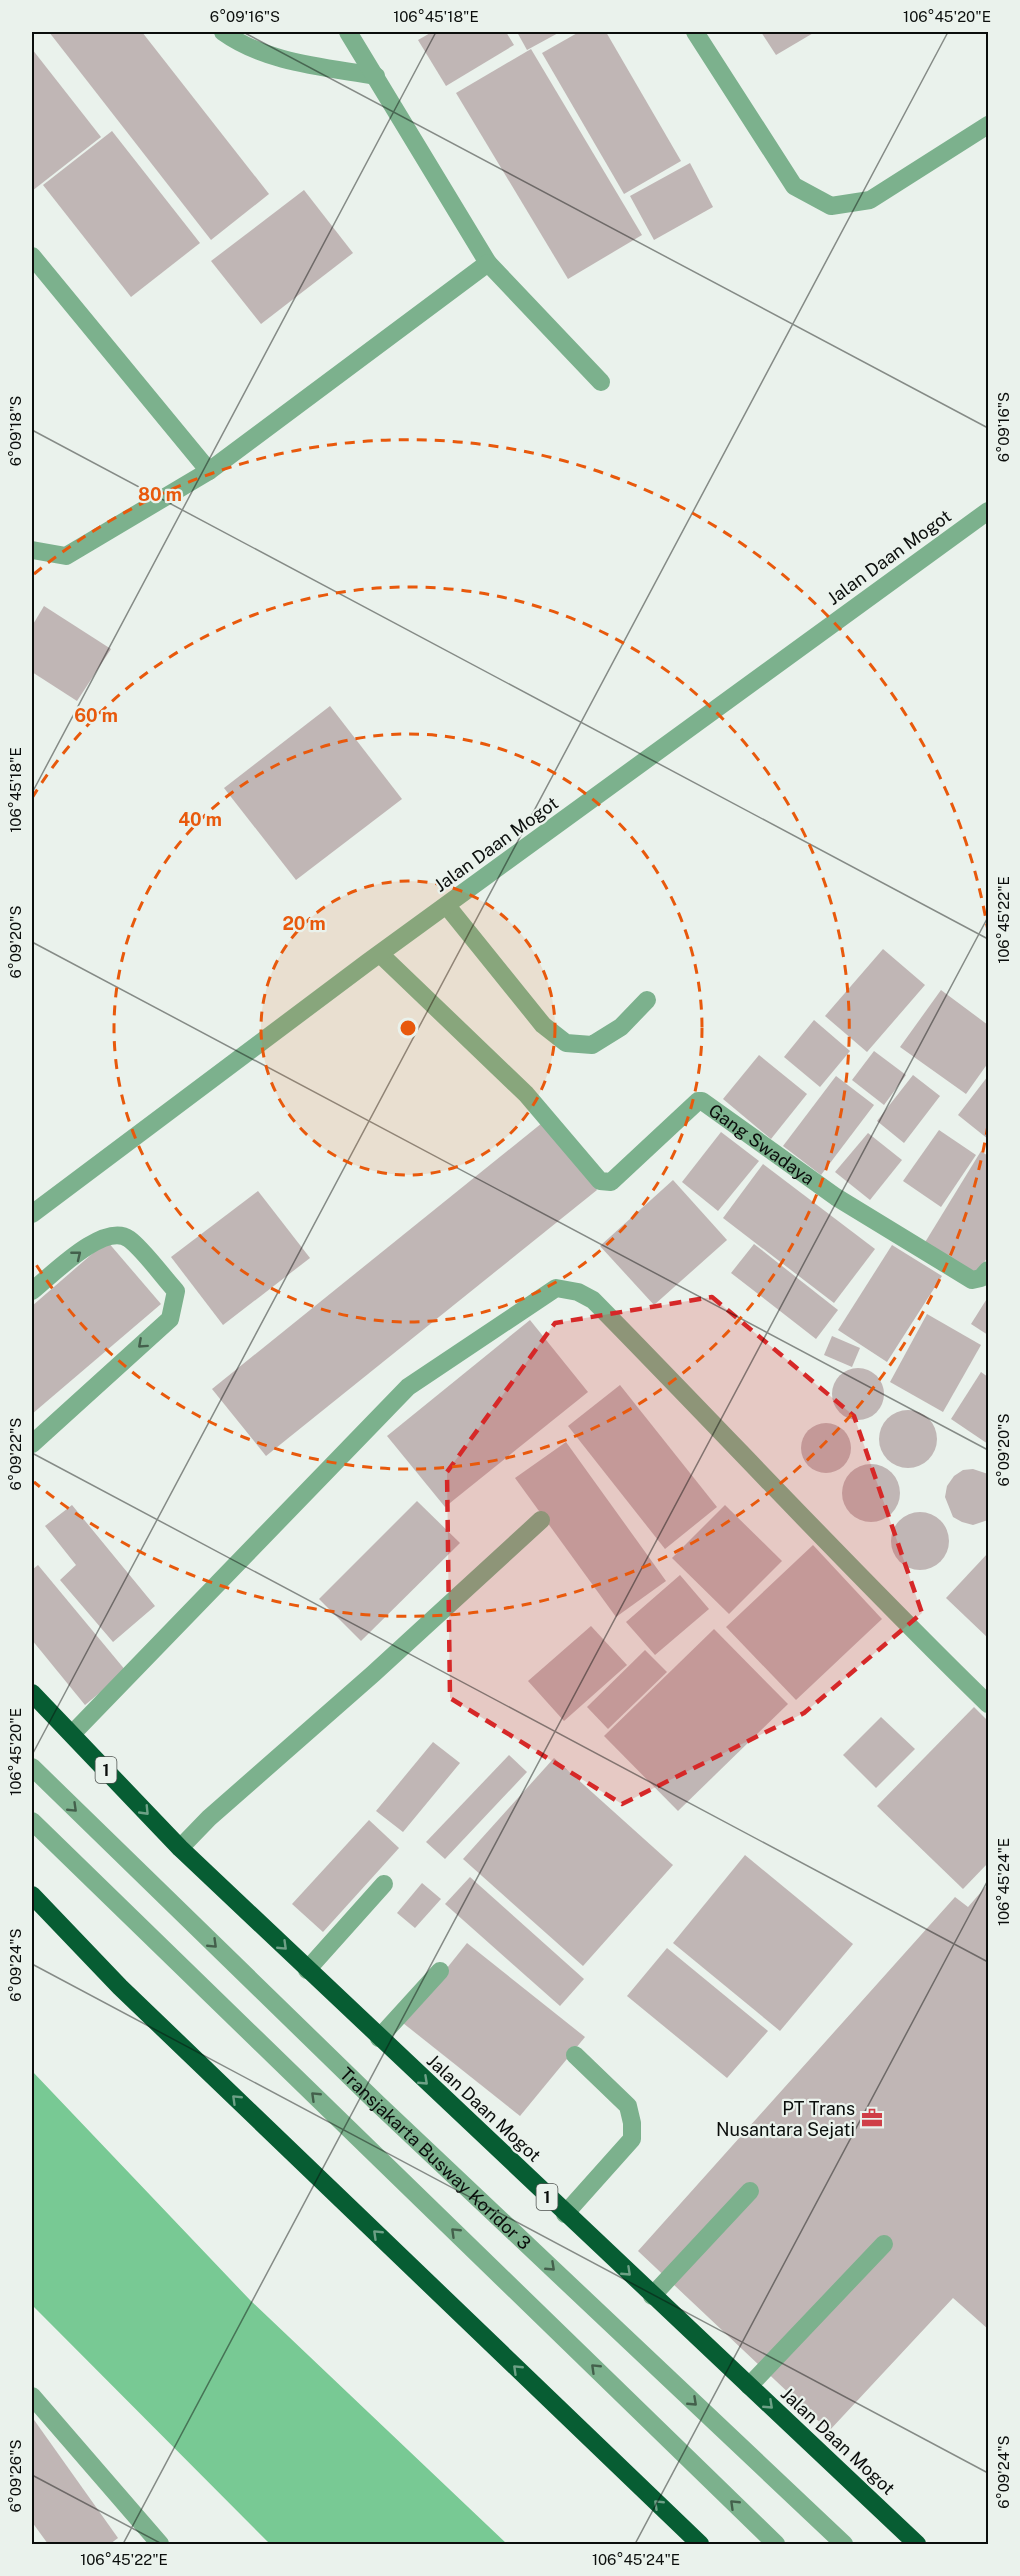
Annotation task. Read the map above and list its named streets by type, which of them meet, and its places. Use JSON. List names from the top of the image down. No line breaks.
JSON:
{"streets":{"highway":["Jalan Daan Mogot","1"],"street":["Gang Swadaya","Transjakarta Busway Koridor 3"]},"crossings":[["Jalan Daan Mogot","Gang Swadaya"]],"places":{"office":["PT Trans Nusantara Sejati"]},"coordinates":["6°09'16\"S","106°45'18\"E","106°45'20\"E","6°09'18\"S","106°45'22\"E","6°09'20\"S","6°09'22\"S","106°45'24\"E","6°09'24\"S","6°09'26\"S"],"rings":["80 m","60 m","40 m","20 m"]}
